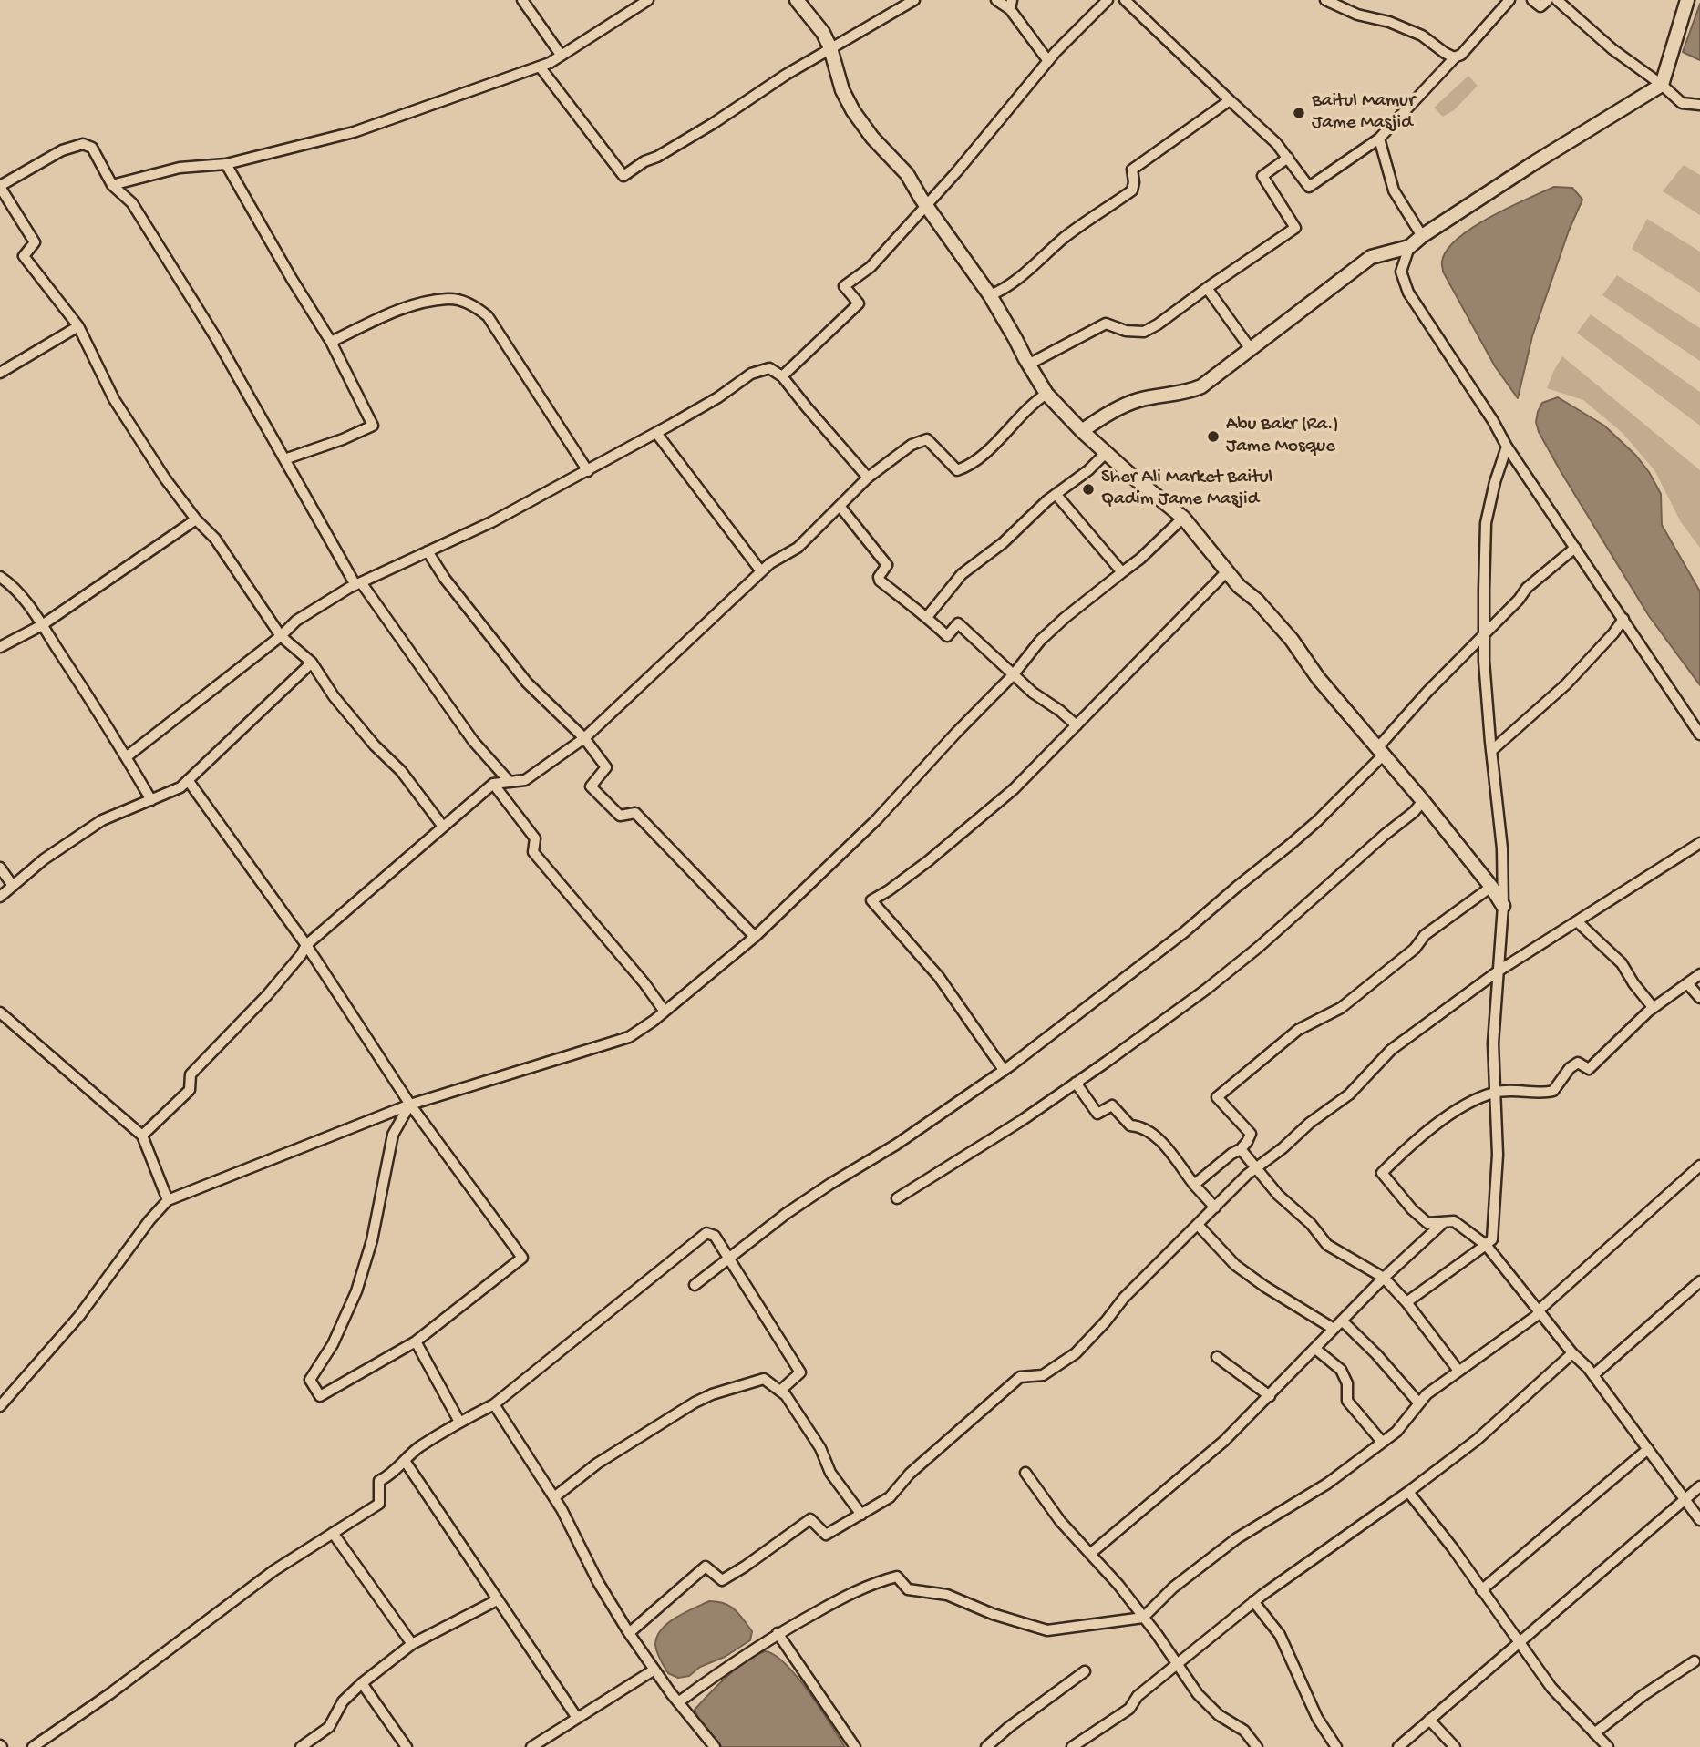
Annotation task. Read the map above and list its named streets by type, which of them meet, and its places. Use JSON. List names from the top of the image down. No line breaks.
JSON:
{"places":["Baitul Mamur Jame Masjid","Abu Bakr (Ra.) Jame Mosque","Sher Ali Market Baitul Qadim Jame Masjid"]}
